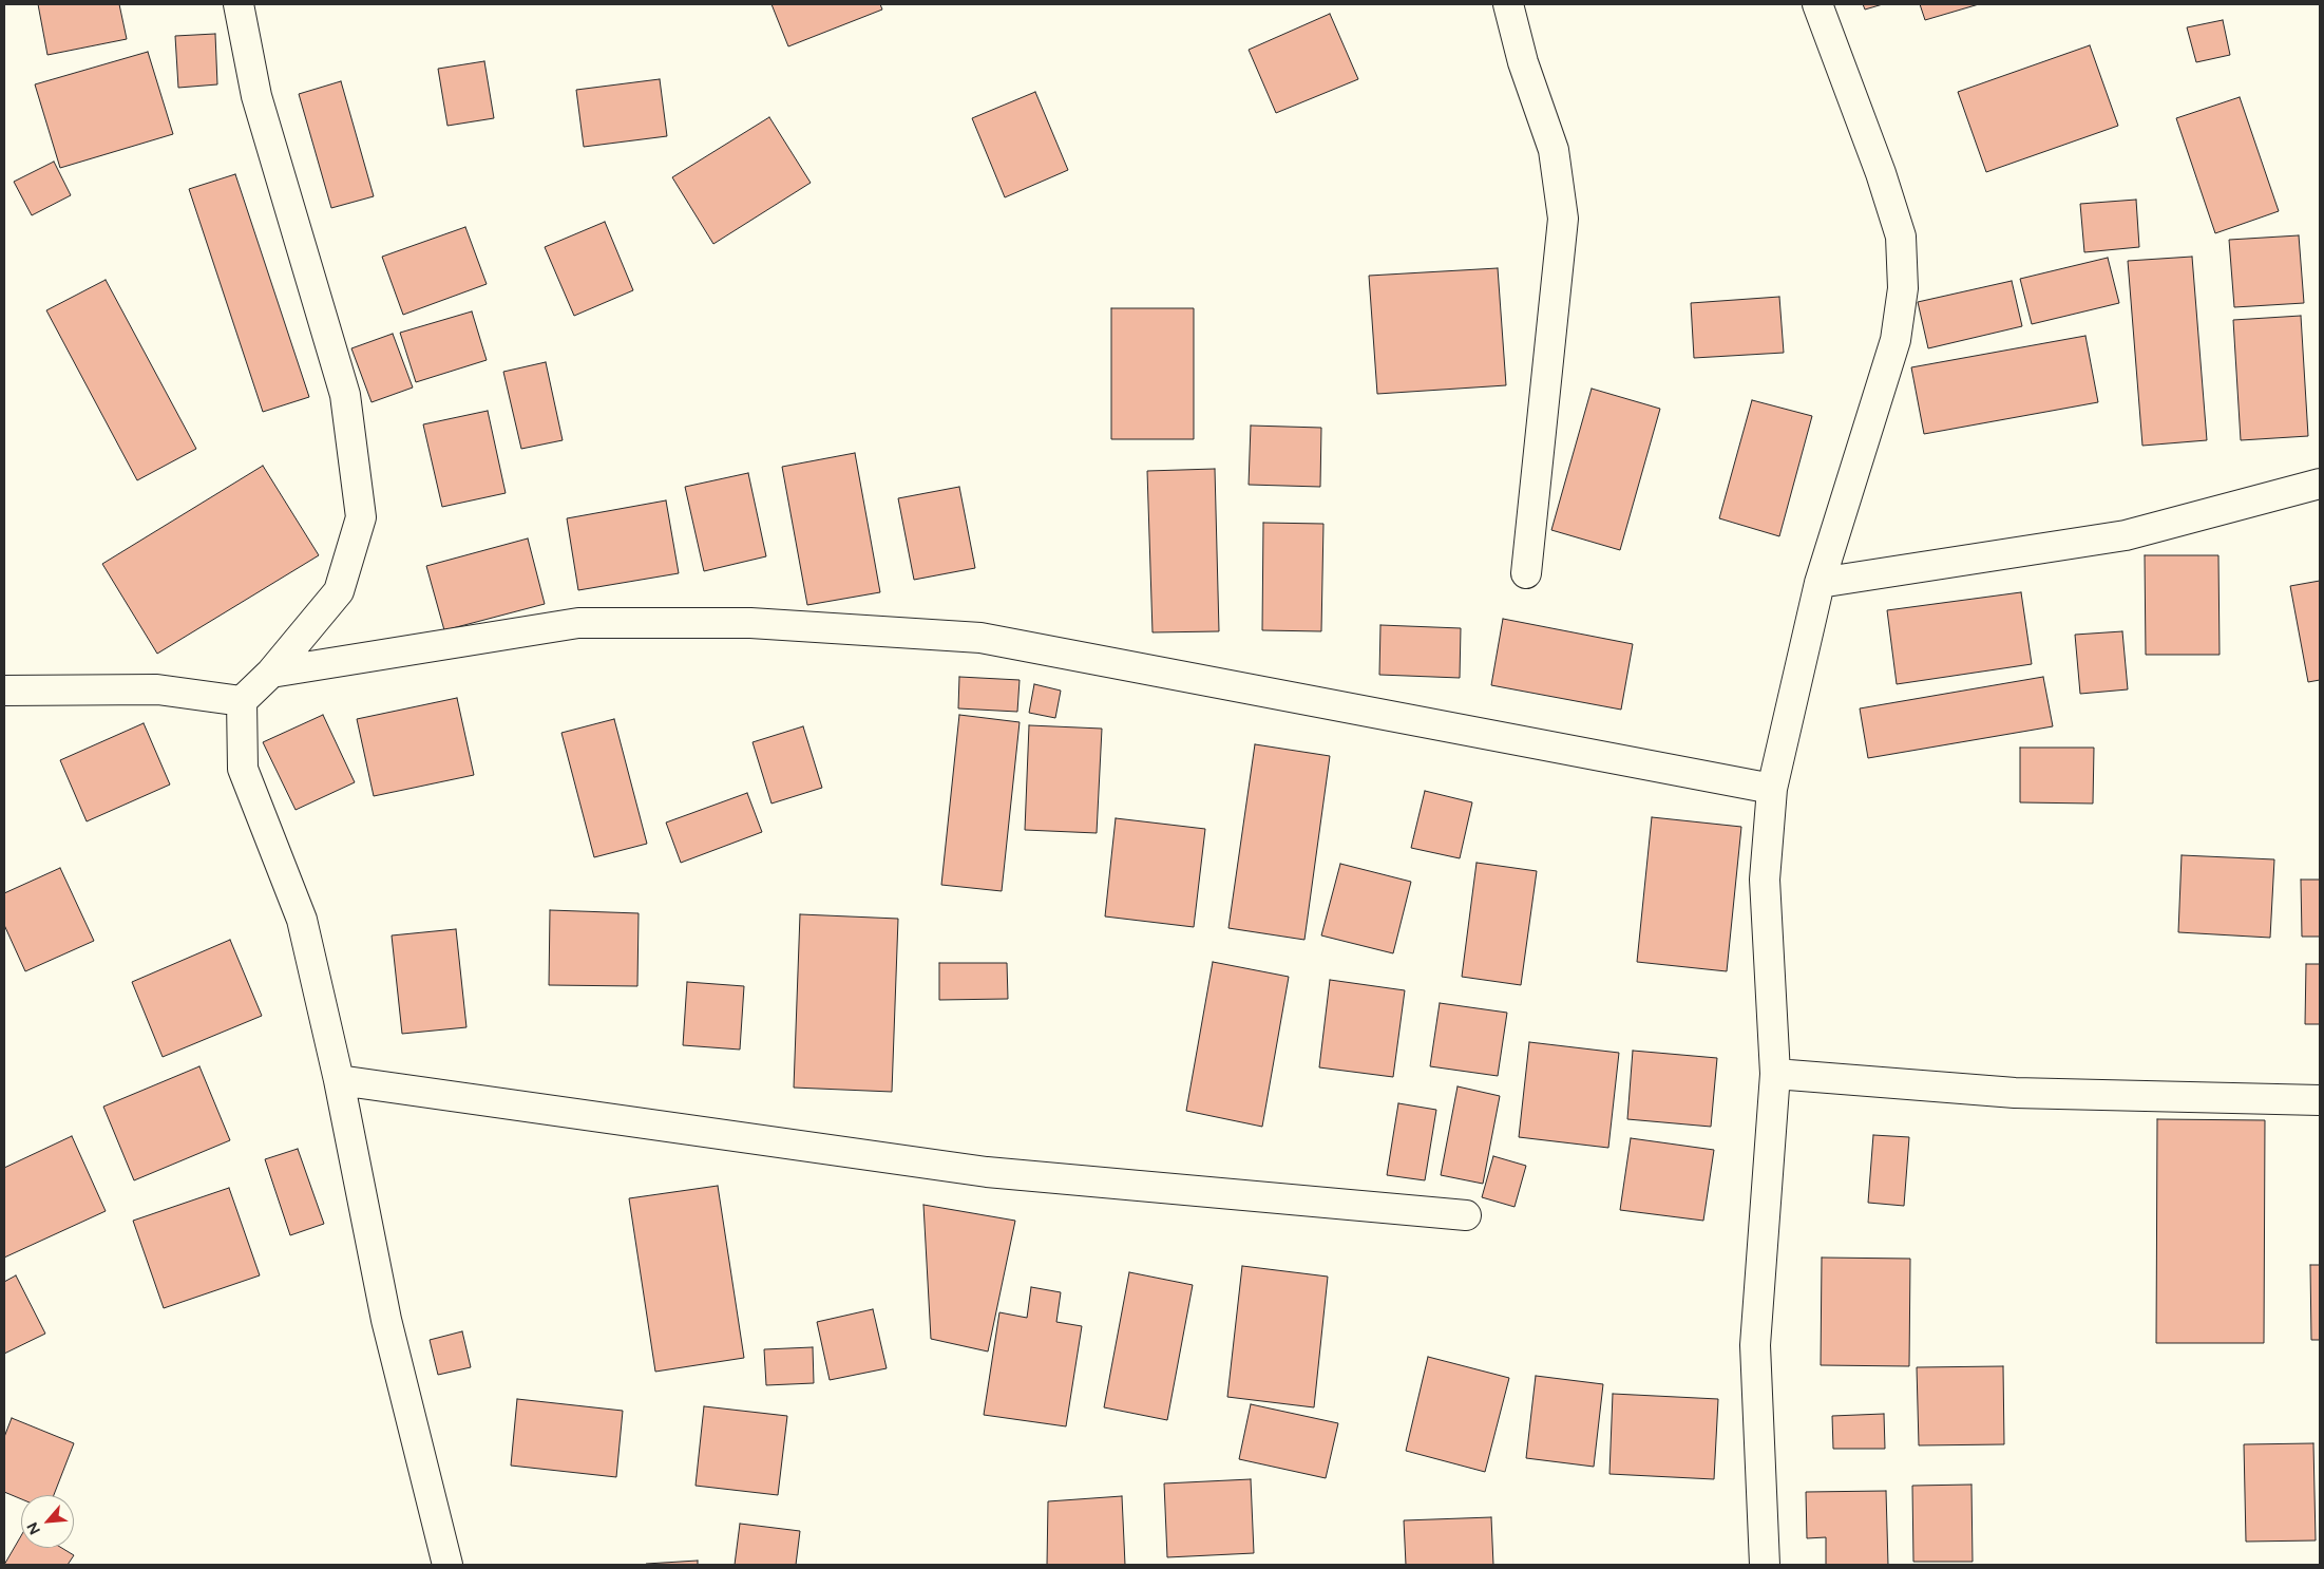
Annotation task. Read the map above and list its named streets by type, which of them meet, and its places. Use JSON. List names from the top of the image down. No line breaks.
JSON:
{"north":"bottom left"}
